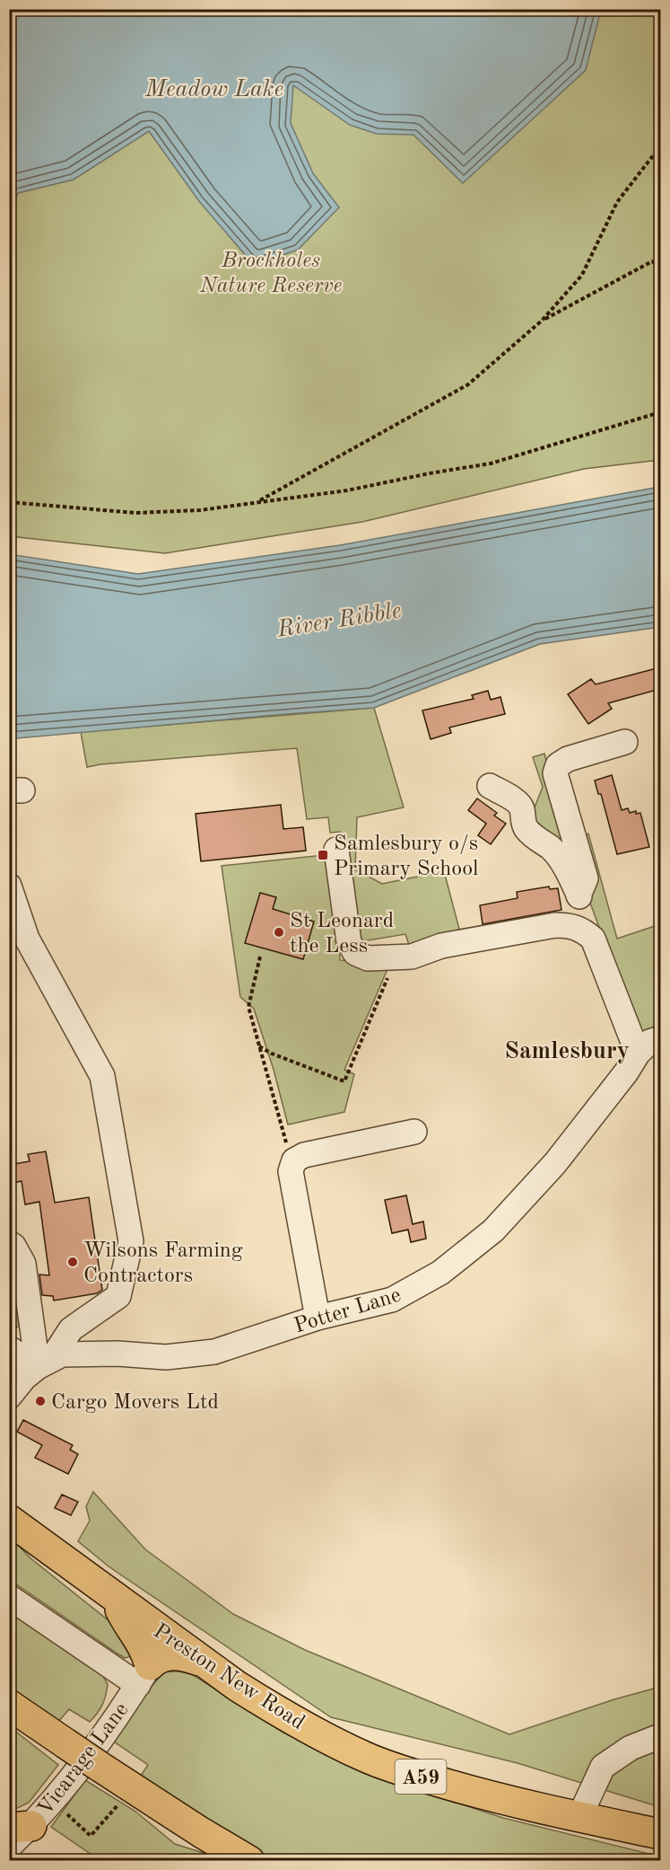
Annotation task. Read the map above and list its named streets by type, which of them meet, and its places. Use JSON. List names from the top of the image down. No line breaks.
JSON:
{"streets":{"highway":["Preston New Road","A59"],"street":["Potter Lane","Vicarage Lane"]},"districts":["Samlesbury"],"water":["Meadow Lake","River Ribble"],"parks":["Brockholes Nature Reserve"],"places":{"transit":["Samlesbury o/s Primary School"],"other":["St Leonard the Less","Wilsons Farming Contractors","Cargo Movers Ltd"]}}
